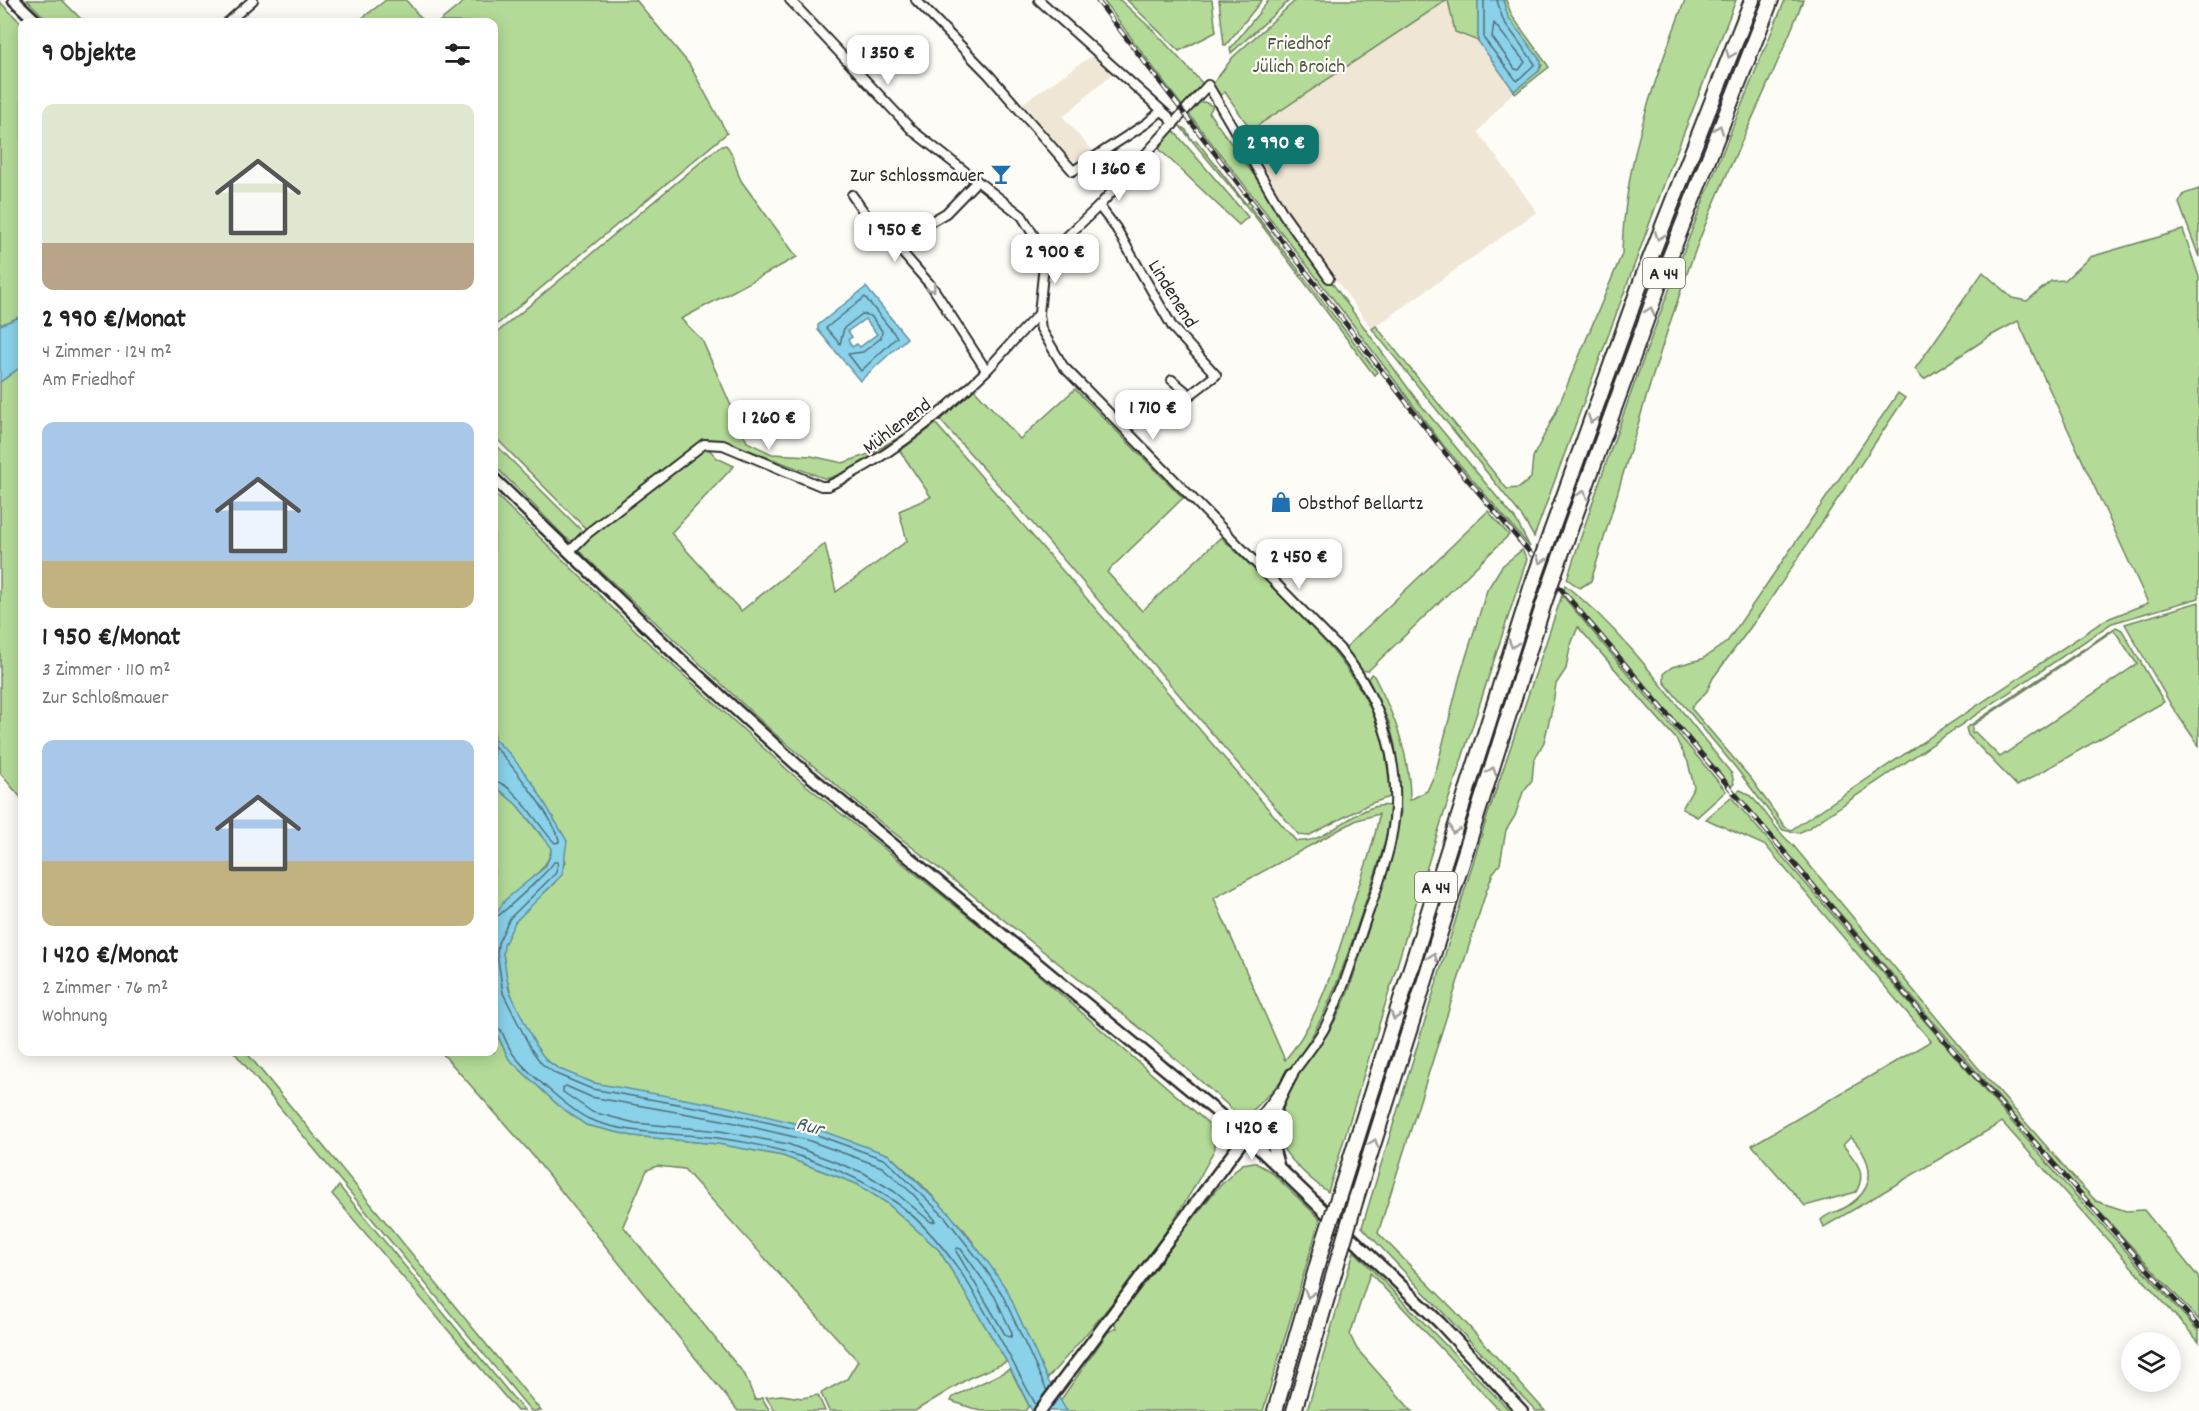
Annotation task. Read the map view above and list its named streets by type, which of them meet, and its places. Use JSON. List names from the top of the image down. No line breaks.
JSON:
{"streets":{"highway":["A 44"],"street":["Lindenend","Mühlenend"]},"water":["Rur"],"parks":["Friedhof Jülich Broich"],"places":{"bar":["Zur Schlossmauer"],"shop":["Obsthof Bellartz"]},"page":{"heading":"9 Objekte","price":["1 350 €","2 990 €","1 360 €","1 950 €","2 900 €","1 710 €","1 260 €","2 450 €","1 420 €"],"list":[{"name":"2 990 €/Monat","note":"4 Zimmer · 124 m² · Am Friedhof"},{"name":"1 950 €/Monat","note":"3 Zimmer · 110 m² · Zur Schloßmauer"},{"name":"1 420 €/Monat","note":"2 Zimmer · 76 m² · Wohnung"}]}}
